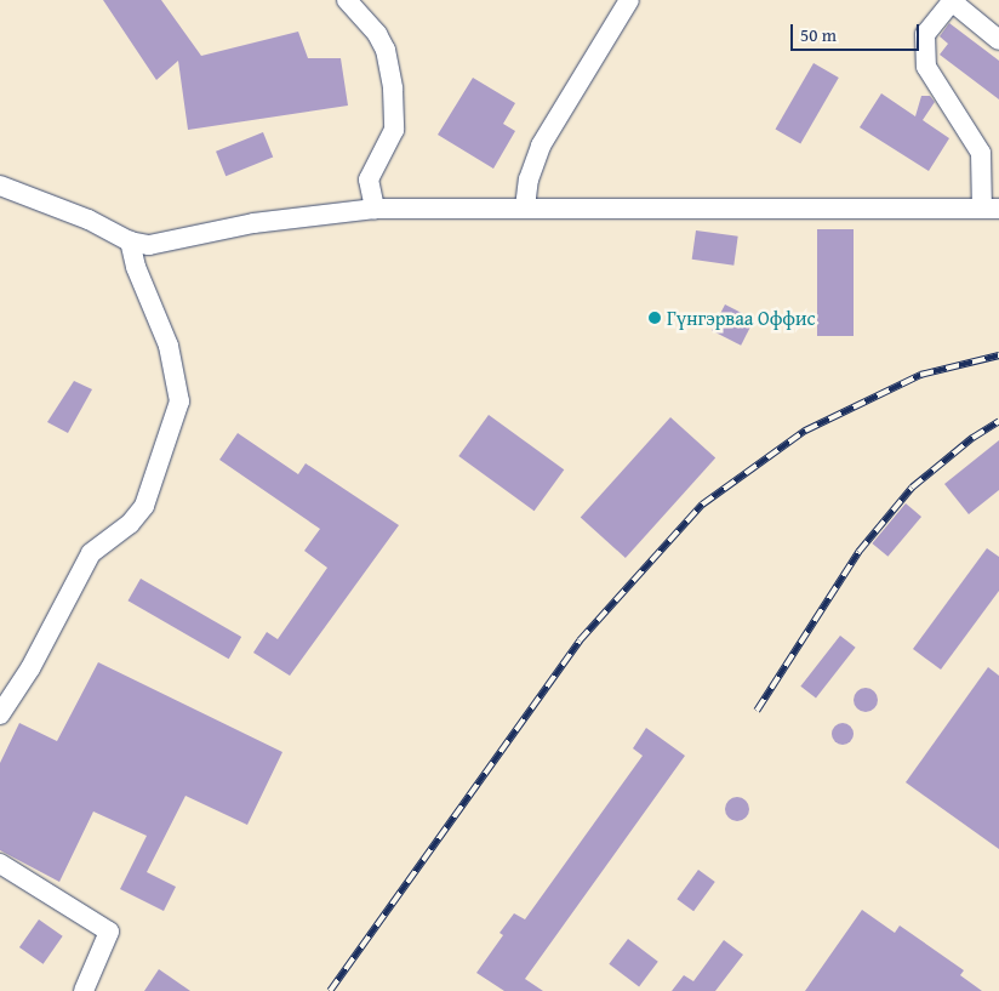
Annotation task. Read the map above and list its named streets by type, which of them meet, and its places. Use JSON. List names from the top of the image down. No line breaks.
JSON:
{"places":["Гүнгэрваа Оффис"],"scale_bar":"50 m"}
